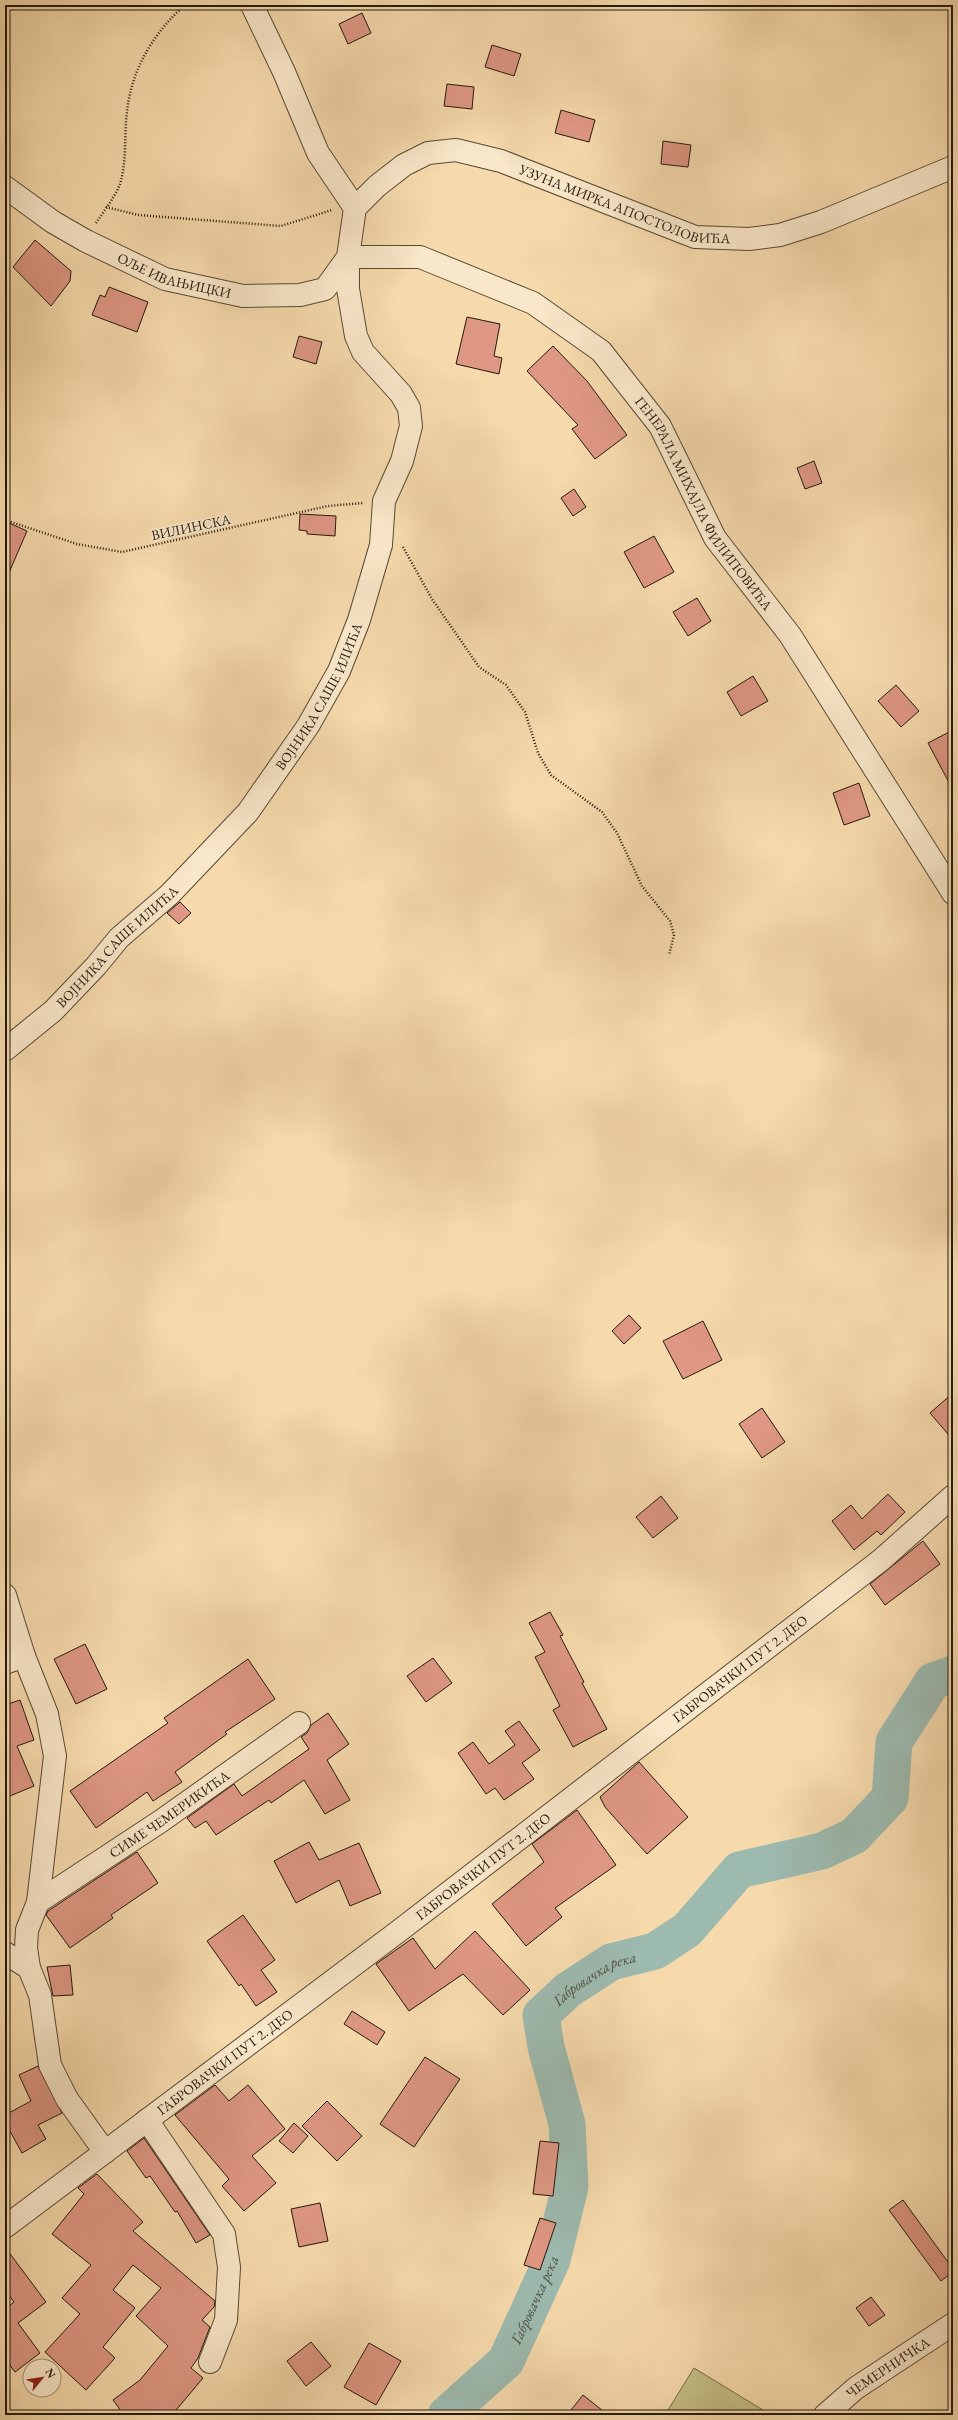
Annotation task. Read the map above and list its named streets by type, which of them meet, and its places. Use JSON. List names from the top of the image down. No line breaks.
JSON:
{"streets":{"street":["УЗУНА МИРКА АПОСТОЛОВИЋА","ОЉЕ ИВАЊИЦКИ","ГЕНЕРАЛА МИХАЈЛА ФИЛИПОВИЋА","ВОЈНИКА САШЕ ИЛИЋА","ГАБРОВАЧКИ ПУТ 2. ДЕО","СИМЕ ЧЕМЕРИКИЋА","ЧЕМЕРНИЧКА"],"path":["ВИЛИНСКА"]},"crossings":[["ОЉЕ ИВАЊИЦКИ","ГЕНЕРАЛА МИХАЈЛА ФИЛИПОВИЋА"],["ОЉЕ ИВАЊИЦКИ","ВОЈНИКА САШЕ ИЛИЋА"],["ГЕНЕРАЛА МИХАЈЛА ФИЛИПОВИЋА","ВОЈНИКА САШЕ ИЛИЋА"],["ВИЛИНСКА","ВОЈНИКА САШЕ ИЛИЋА"]],"water":["Габровачка река"],"north":"top right"}
